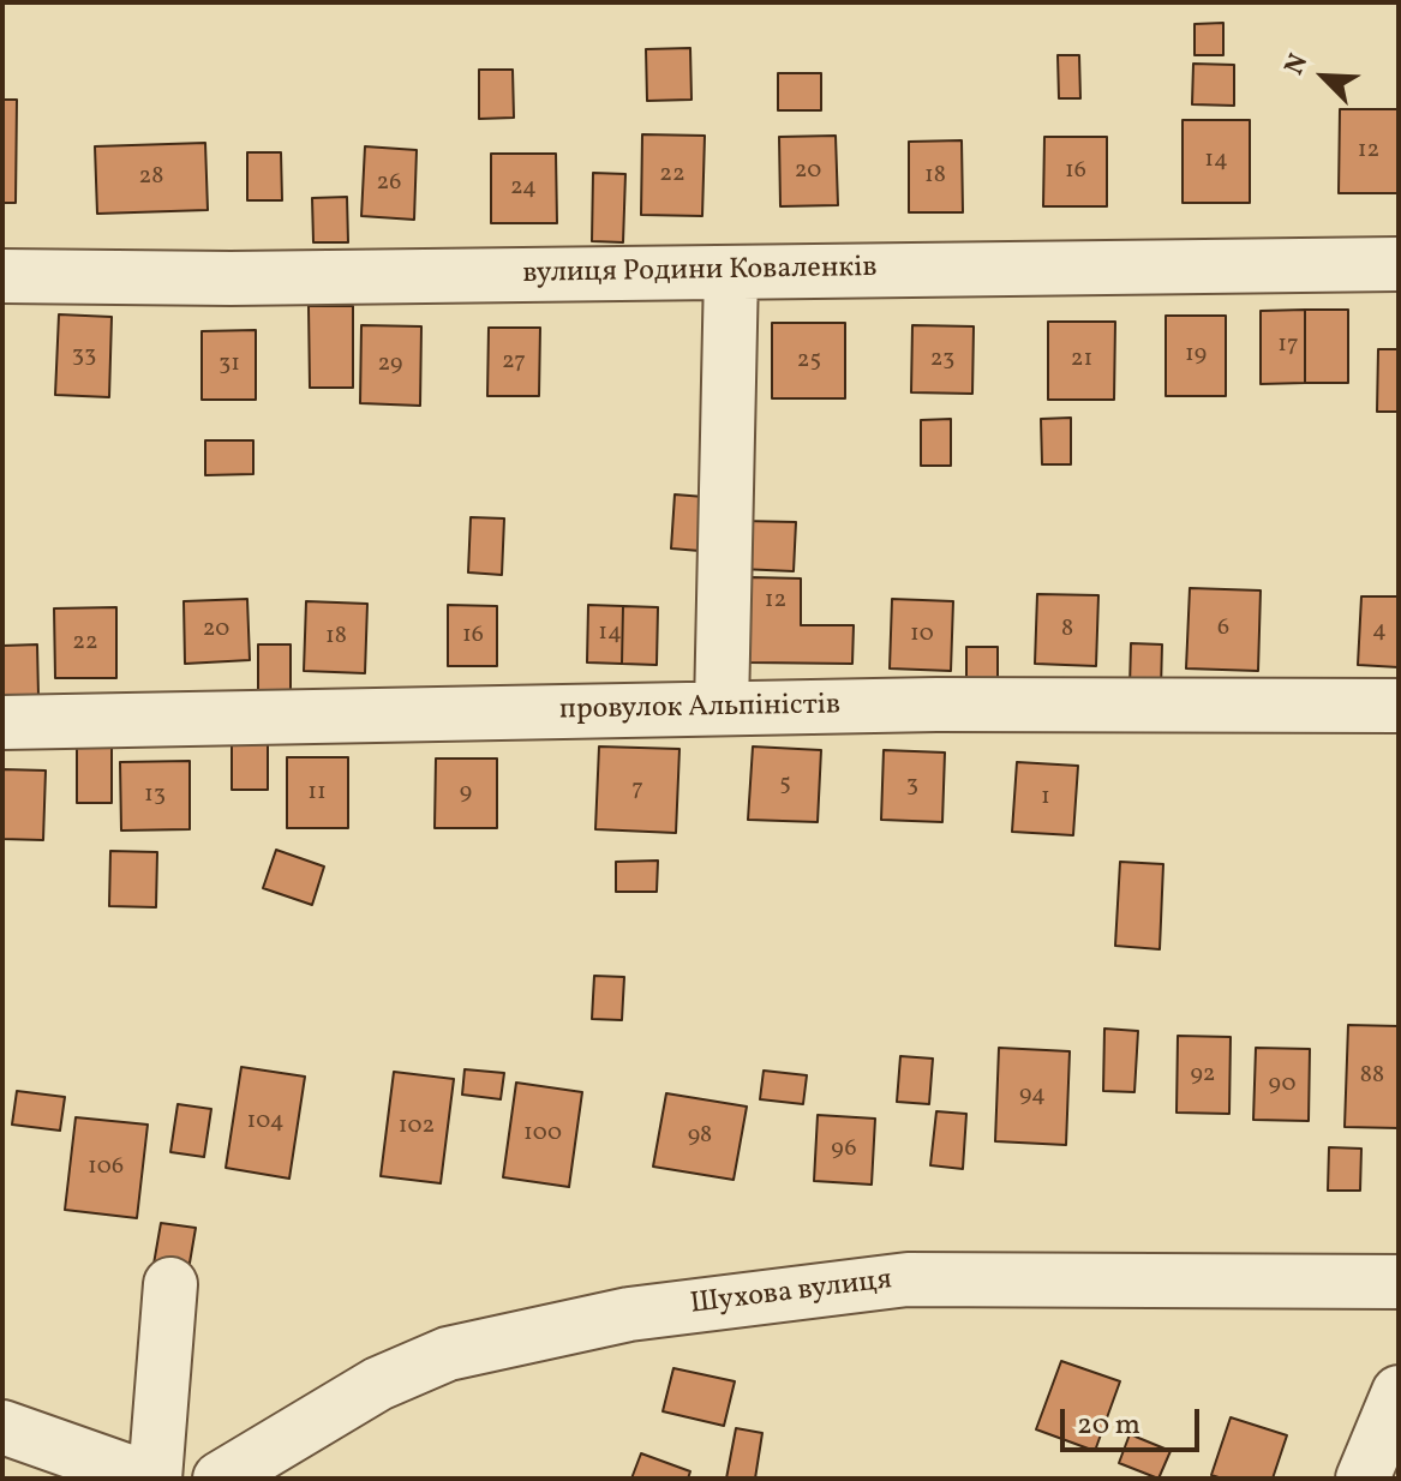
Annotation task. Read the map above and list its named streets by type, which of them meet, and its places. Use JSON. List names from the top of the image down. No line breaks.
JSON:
{"streets":{"street":["вулиця Родини Коваленків","провулок Альпіністів","Шухова вулиця"]},"house_numbers":["12","14","20","16","22","18","28","26","24","17","19","33","23","21","25","27","31","29","12","6","20","8","4","14","10","16","18","22","5","3","7","11","9","13","1","92","88","90","94","104","102","100","98","96","106"],"scale_bar":"20 m","north":"top left"}
